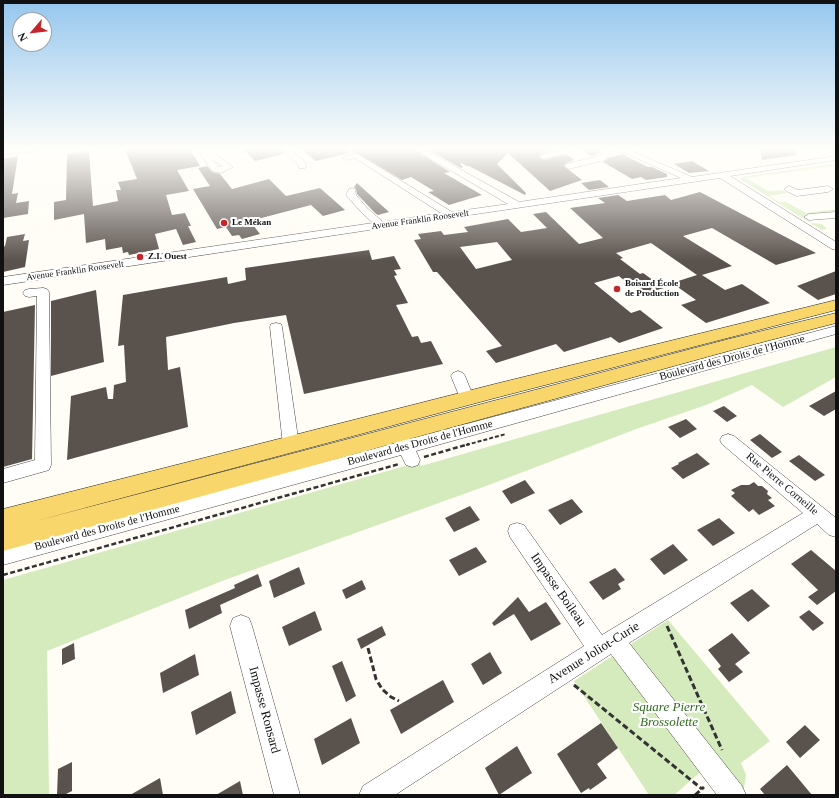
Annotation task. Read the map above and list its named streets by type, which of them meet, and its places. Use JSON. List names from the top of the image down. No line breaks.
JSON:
{"streets":{"main road":["Boulevard des Droits de l'Homme"],"street":["Avenue Franklin Roosevelt","Rue Pierre Corneille","Impasse Boileau","Avenue Joliot-Curie","Impasse Ronsard"]},"crossings":[["Rue Pierre Corneille","Avenue Joliot-Curie"],["Impasse Boileau","Avenue Joliot-Curie"]],"parks":["Square Pierre Brossolette"],"places":["Le Mékan","Z.I. Ouest","Boisard École de Production"],"north":"bottom left"}
